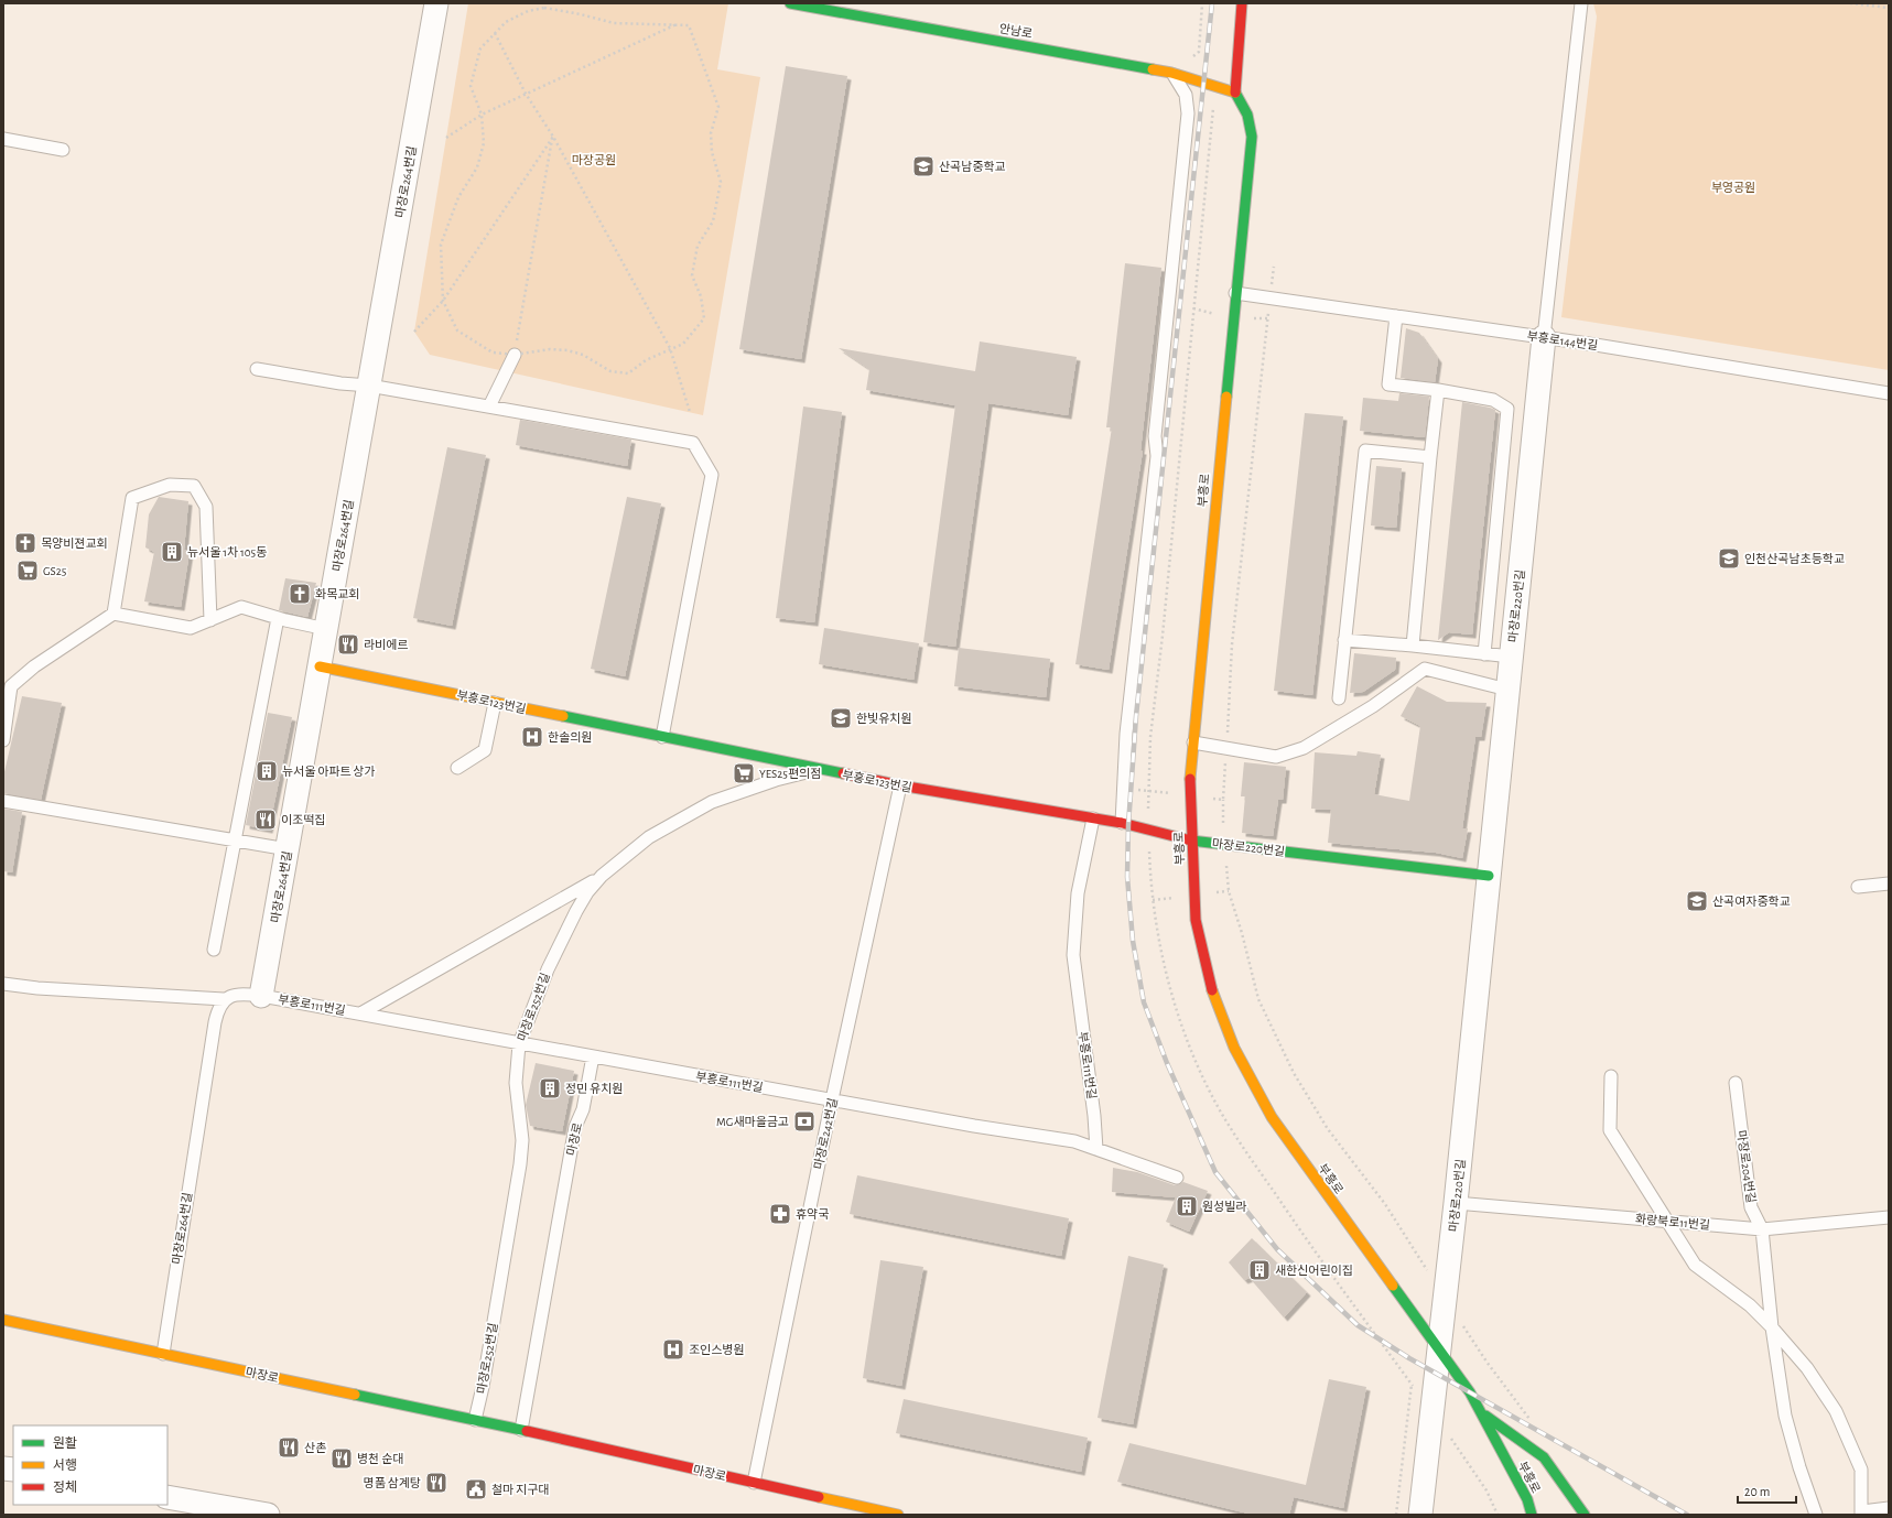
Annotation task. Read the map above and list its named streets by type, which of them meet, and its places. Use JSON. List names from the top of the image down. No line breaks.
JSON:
{"streets":{"main road":["안남로","부흥로","마장로220번길","부흥로123번길","마장로"],"street":["마장로264번길"],"lane":["부흥로144번길","부흥로111번길","마장로252번길","마장로242번길","마장로204번길","화랑북로11번길"]},"crossings":[["안남로","부흥로"],["마장로264번길","부흥로123번길"],["마장로264번길","부흥로111번길"],["마장로264번길","마장로"],["부흥로144번길","부흥로"],["부흥로144번길","마장로220번길"],["부흥로","마장로220번길"],["부흥로","부흥로123번길"],["마장로220번길","부흥로123번길"],["마장로220번길","화랑북로11번길"],["부흥로123번길","부흥로111번길"],["부흥로123번길","마장로252번길"],["부흥로123번길","마장로242번길"],["부흥로111번길","마장로252번길"],["부흥로111번길","마장로242번길"],["부흥로111번길","마장로"],["마장로252번길","마장로"],["마장로242번길","마장로"],["마장로204번길","화랑북로11번길"]],"parks":["마장공원","부영공원"],"places":{"school or university":["산곡남중학교","인천산곡남초등학교","한빛유치원","산곡여자중학교"],"church":["목양비젼교회","화목교회"],"building":["뉴서울 1차 105동","뉴서울 아파트 상가","정민 유치원","원성빌라","새한신어린이집"],"supermarket":["GS25","YES25편의점"],"restaurant":["라비에르","이조떡집","산촌","병천 순대","명품 삼계탕"],"hospital":["한솔의원","조인스병원"],"bank":["MG새마을금고"],"pharmacy":["휴약국"],"public building":["철마 지구대"]},"legend":["원활","서행","정체"],"scale_bar":"20 m"}
